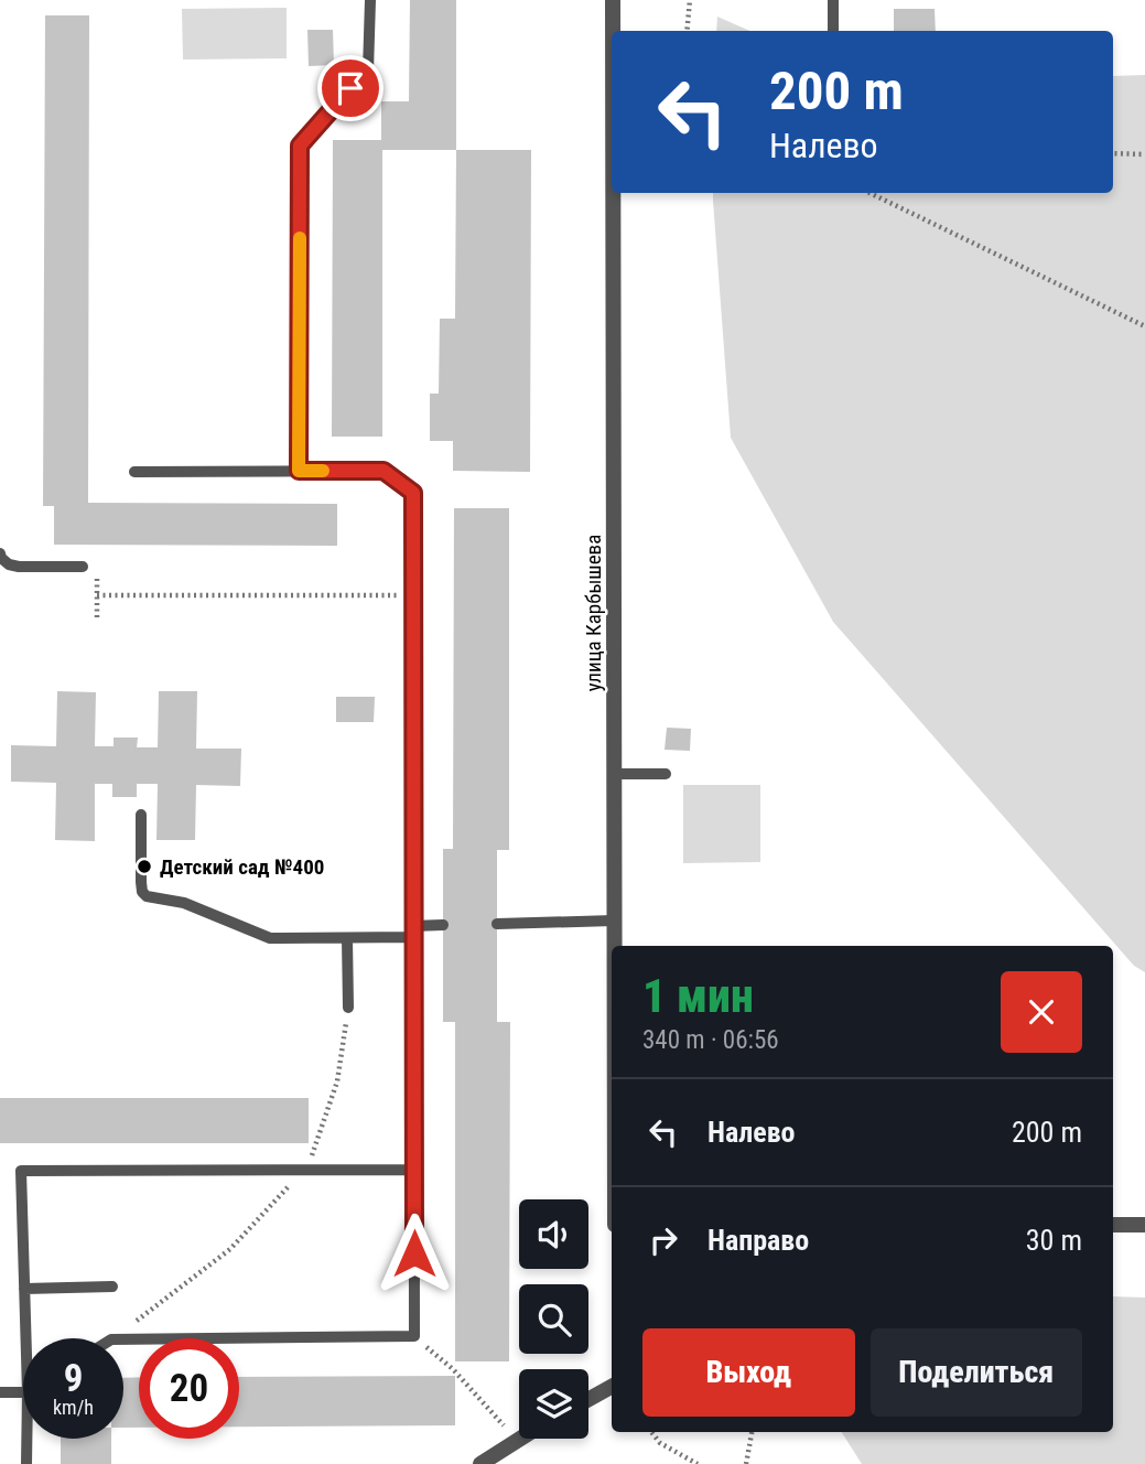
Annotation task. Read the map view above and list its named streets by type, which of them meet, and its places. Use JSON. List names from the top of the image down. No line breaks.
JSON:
{"streets":{"street":["улица Карбышева"]},"places":["Детский сад №400"],"page":{"turn":["200 m","Налево"],"heading":["1 мин","340 m · 06:56"],"list":[{"name":"Налево","value":"200 m"},{"name":"Направо","value":"30 m"}],"buttons":["Выход","Поделиться"],"speed":"9 km/h","limit":"20"}}
